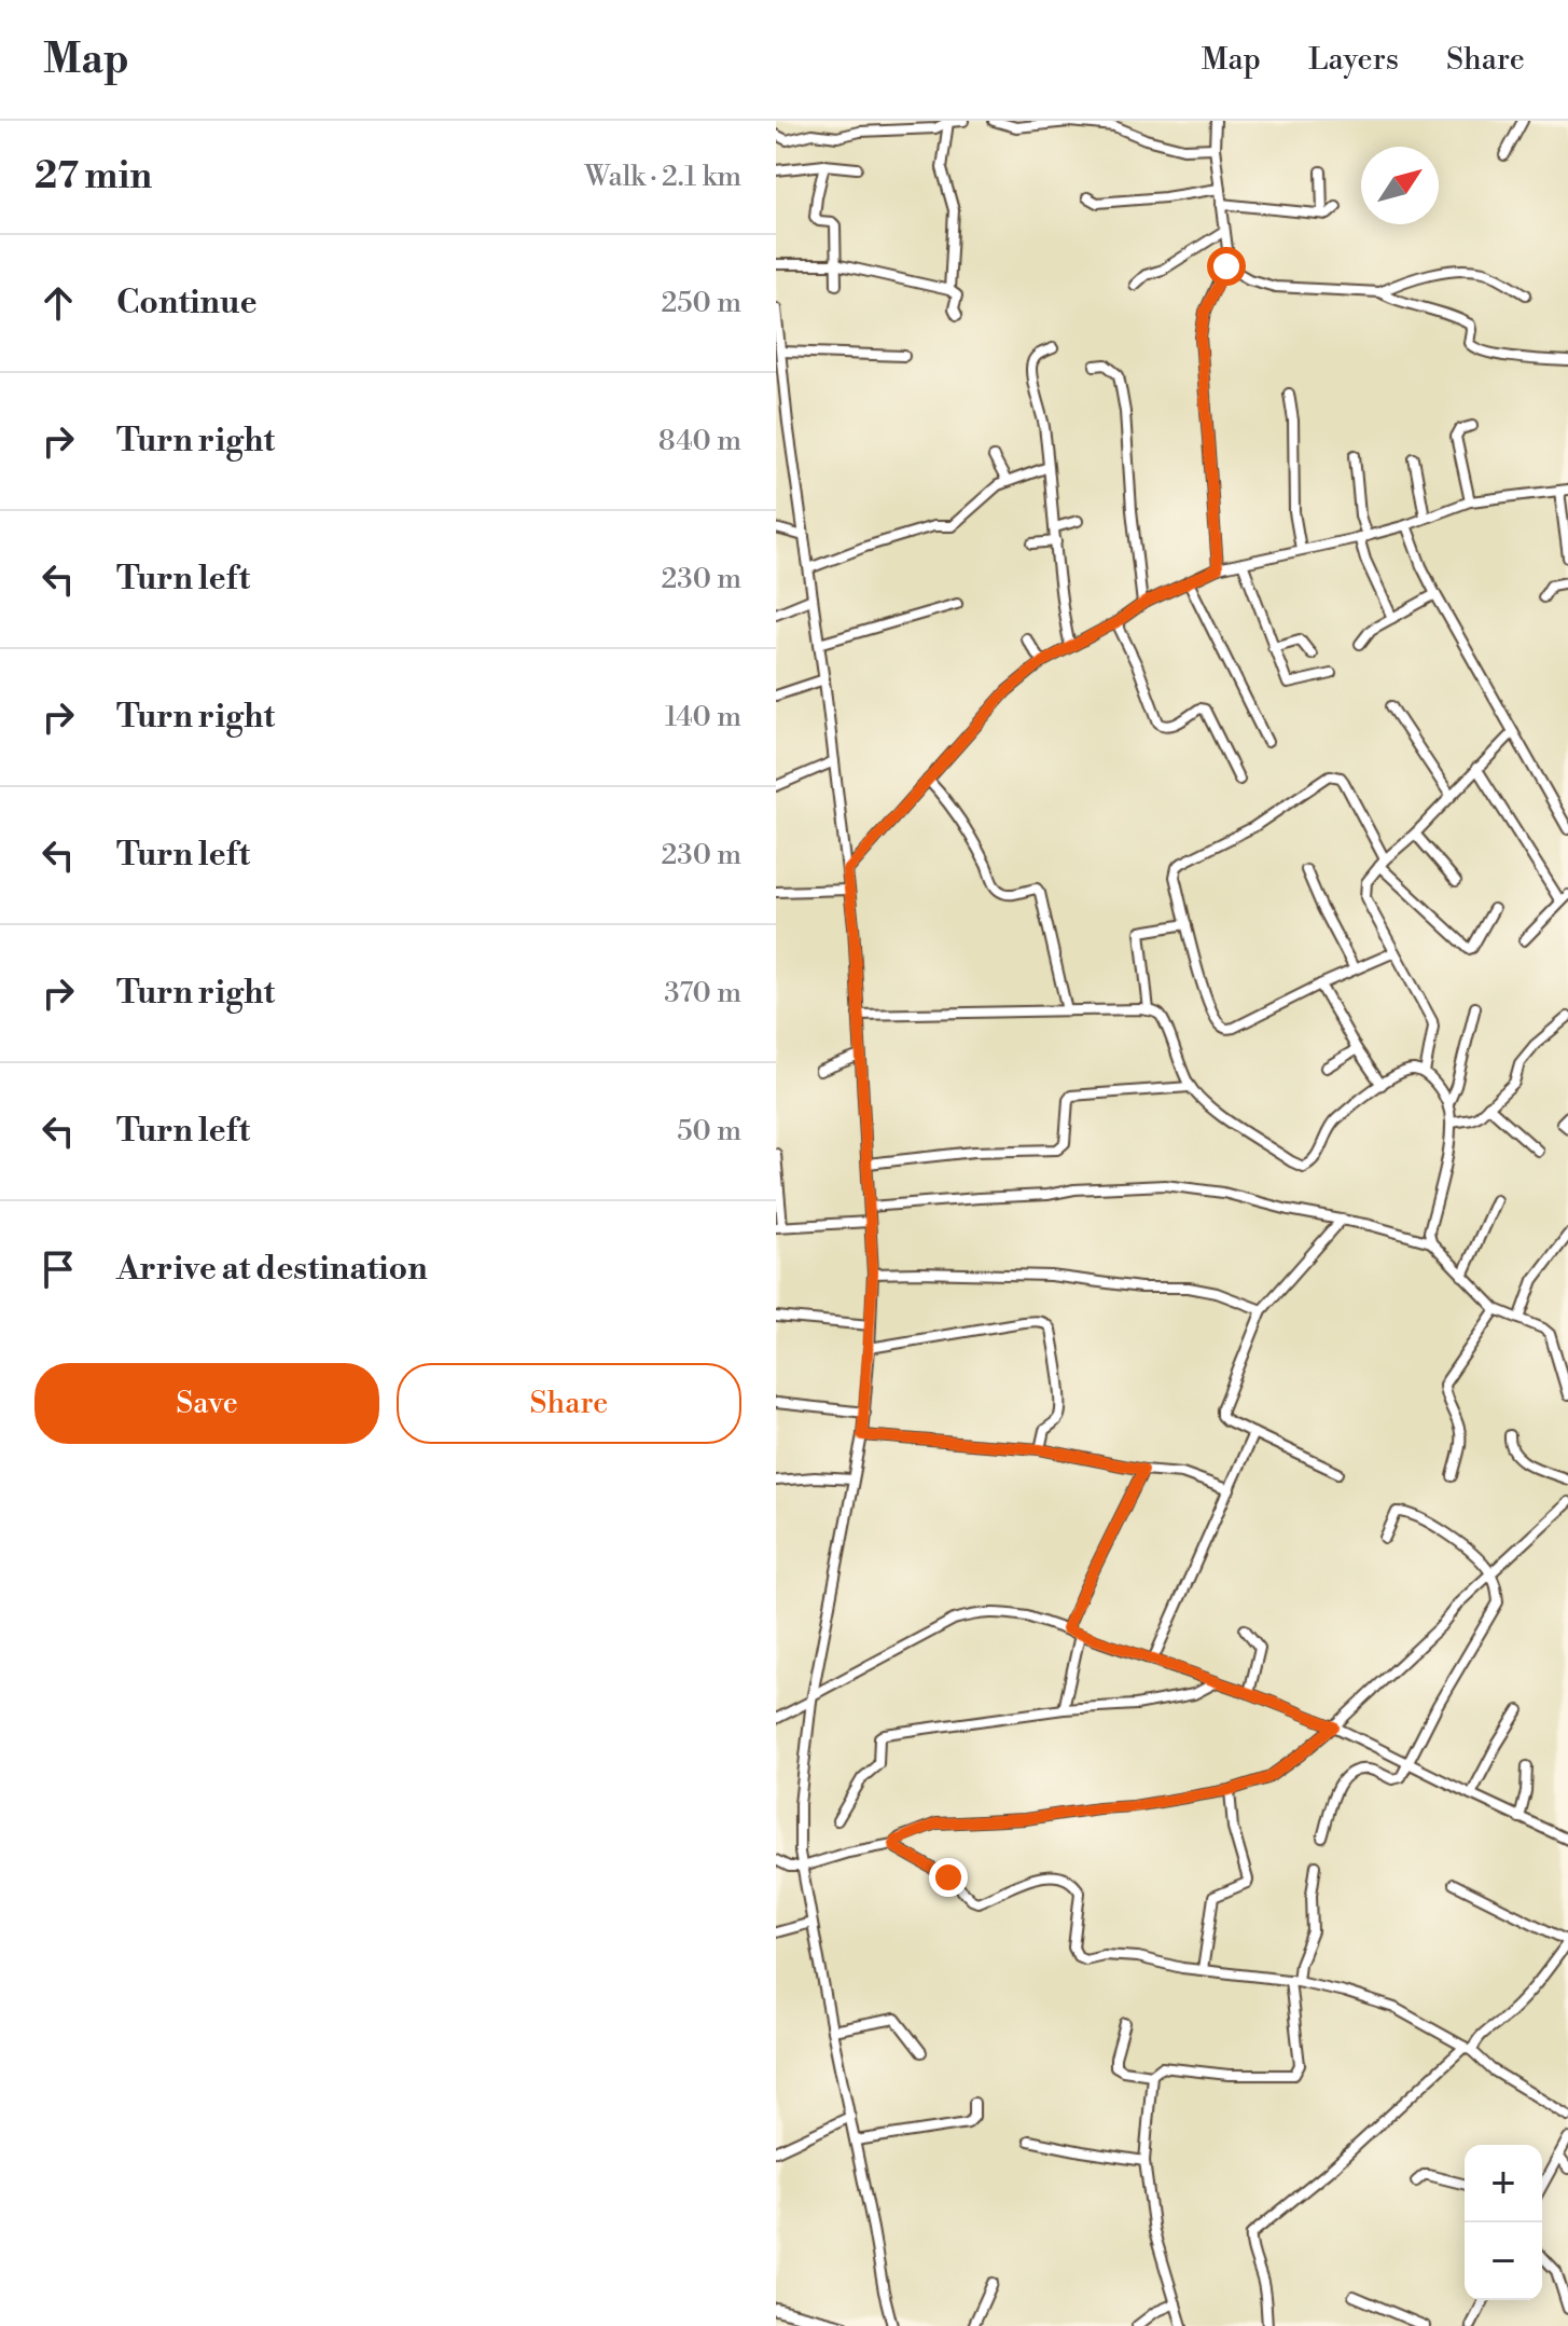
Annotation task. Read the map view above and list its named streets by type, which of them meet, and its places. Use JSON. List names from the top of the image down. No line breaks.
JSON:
{"north":"top right","page":{"header":"Map","nav":["Map","Layers","Share"],"heading":["27 min","Walk · 2.1 km"],"list":[["Continue","250 m"],["Turn right","840 m"],["Turn left","230 m"],["Turn right","140 m"],["Turn left","230 m"],["Turn right","370 m"],["Turn left","50 m"],"Arrive at destination"],"buttons":["Save","Share"],"map_buttons":["+","−"]}}
